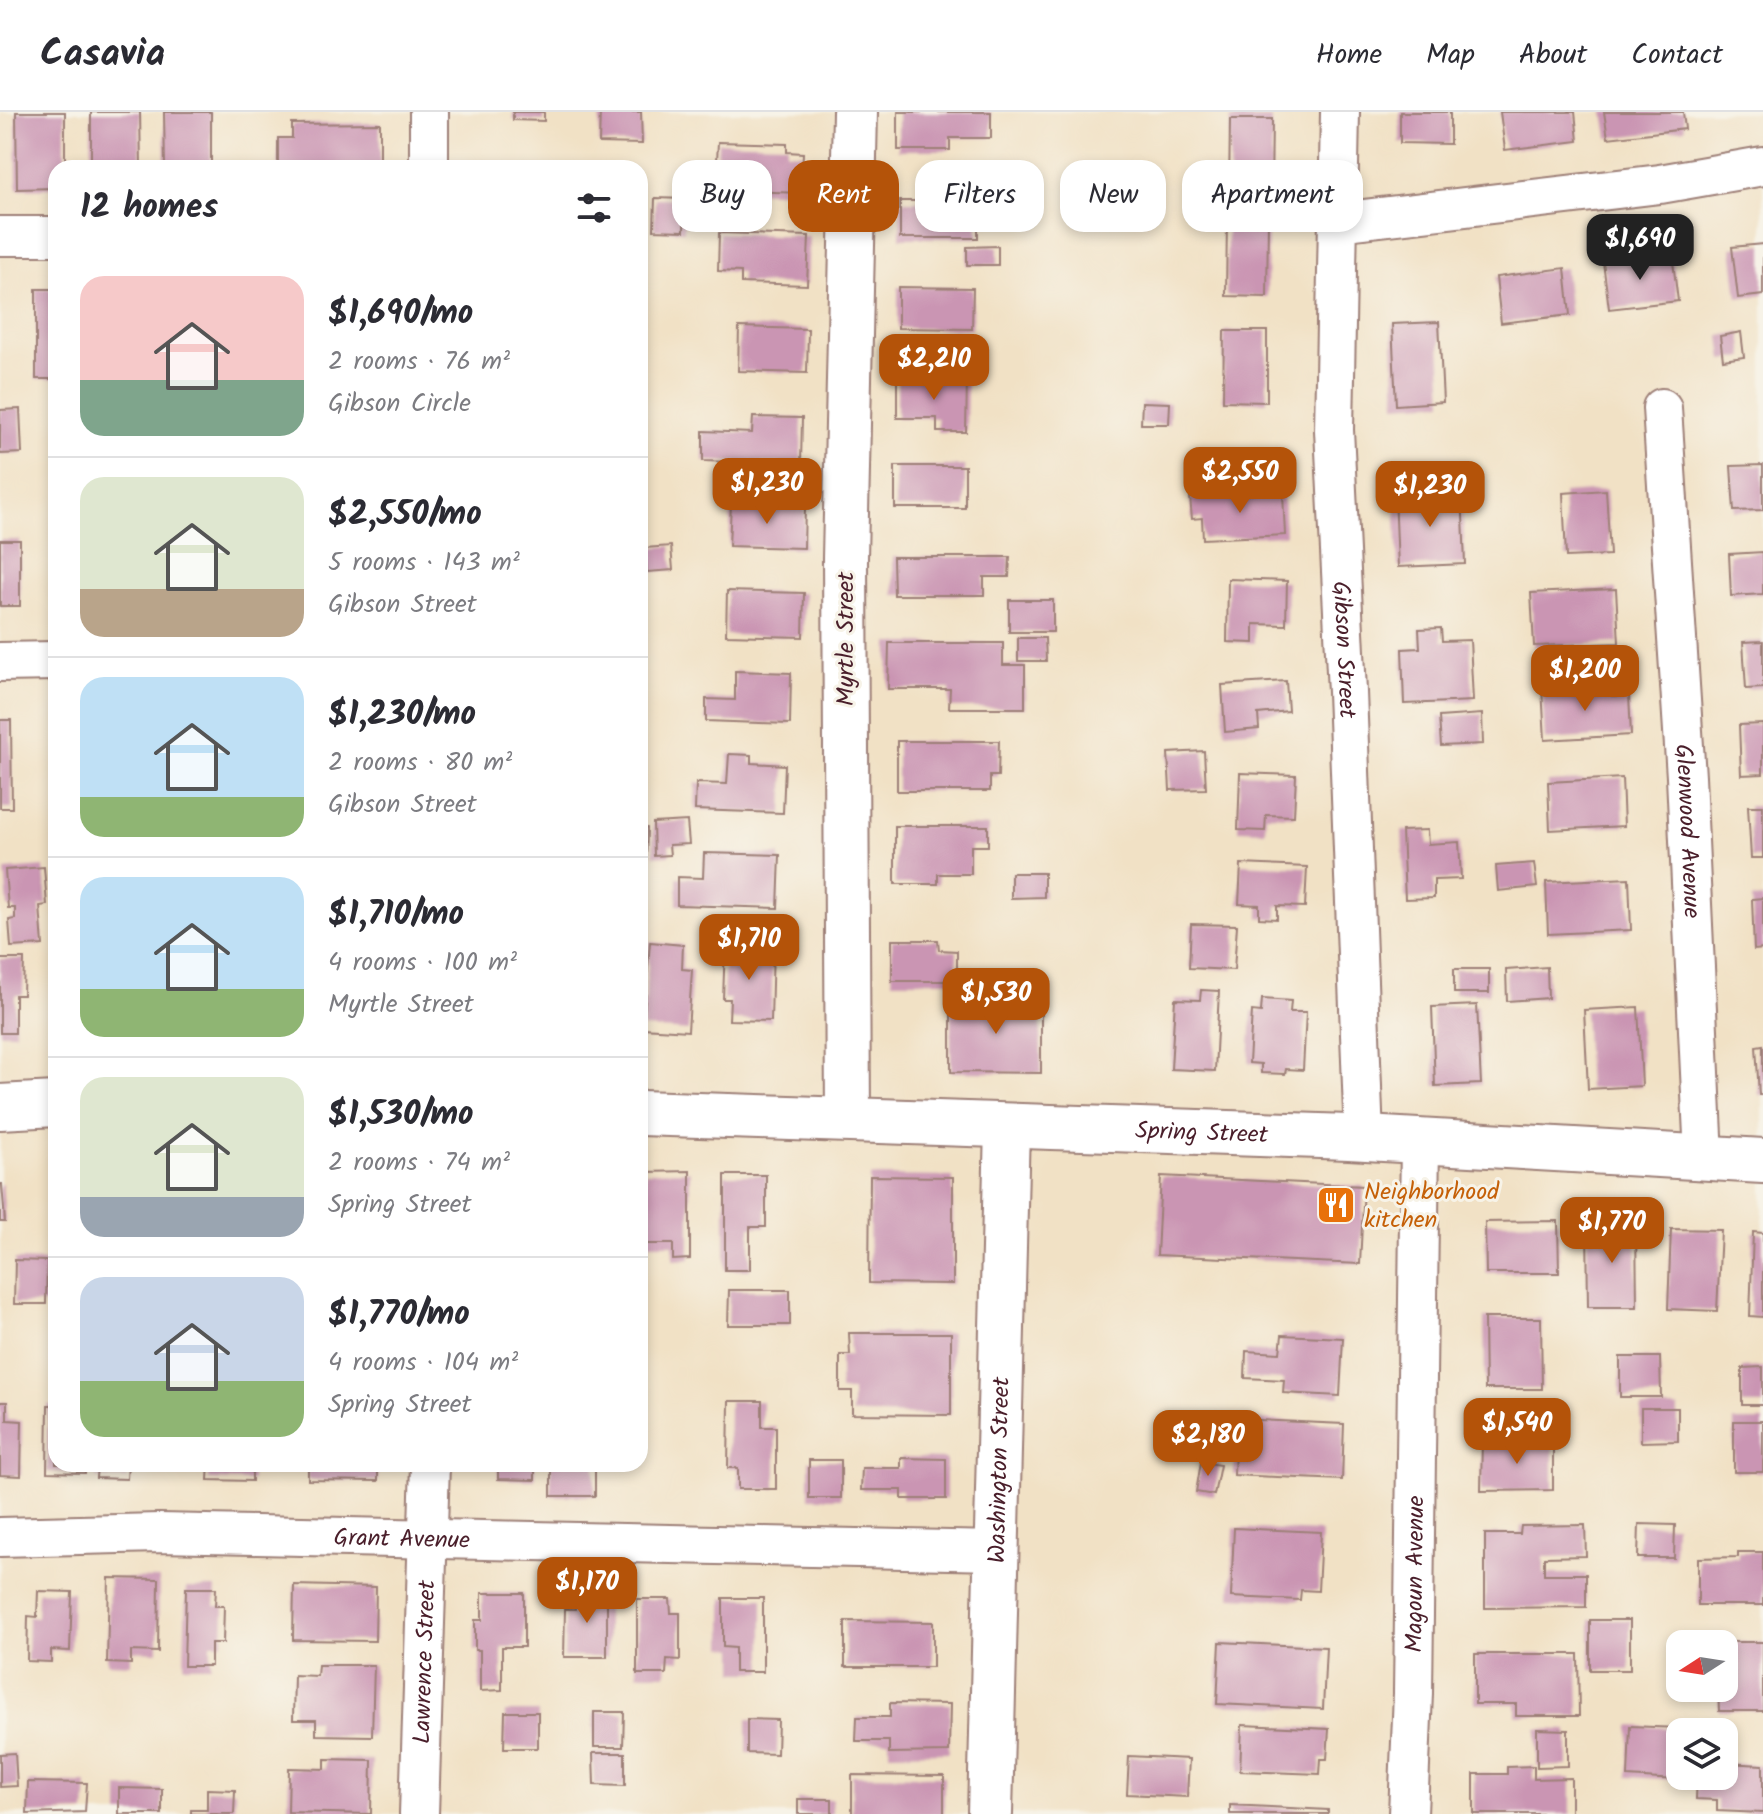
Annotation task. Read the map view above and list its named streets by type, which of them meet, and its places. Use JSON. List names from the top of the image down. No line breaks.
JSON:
{"streets":{"street":["Myrtle Street","Gibson Street","Glenwood Avenue","Spring Street","Washington Street","Grant Avenue","Magoun Avenue","Lawrence Street"]},"crossings":[["Myrtle Street","Spring Street"],["Gibson Street","Spring Street"],["Glenwood Avenue","Spring Street"],["Spring Street","Washington Street"],["Spring Street","Magoun Avenue"],["Washington Street","Grant Avenue"],["Grant Avenue","Lawrence Street"]],"places":{"restaurant":["Neighborhood kitchen"]},"north":"left","page":{"header":"Casavia","nav":["Home","Map","About","Contact"],"chip":["Buy","Rent","Filters","New","Apartment"],"heading":"12 homes","price":["$1,690","$2,210","$2,550","$1,230","$1,230","$1,200","$1,710","$1,530","$1,770","$1,540","$2,180","$1,170"],"list":[{"name":"$1,690/mo","note":"2 rooms · 76 m² · Gibson Circle"},{"name":"$2,550/mo","note":"5 rooms · 143 m² · Gibson Street"},{"name":"$1,230/mo","note":"2 rooms · 80 m² · Gibson Street"},{"name":"$1,710/mo","note":"4 rooms · 100 m² · Myrtle Street"},{"name":"$1,530/mo","note":"2 rooms · 74 m² · Spring Street"},{"name":"$1,770/mo","note":"4 rooms · 104 m² · Spring Street"}]}}
